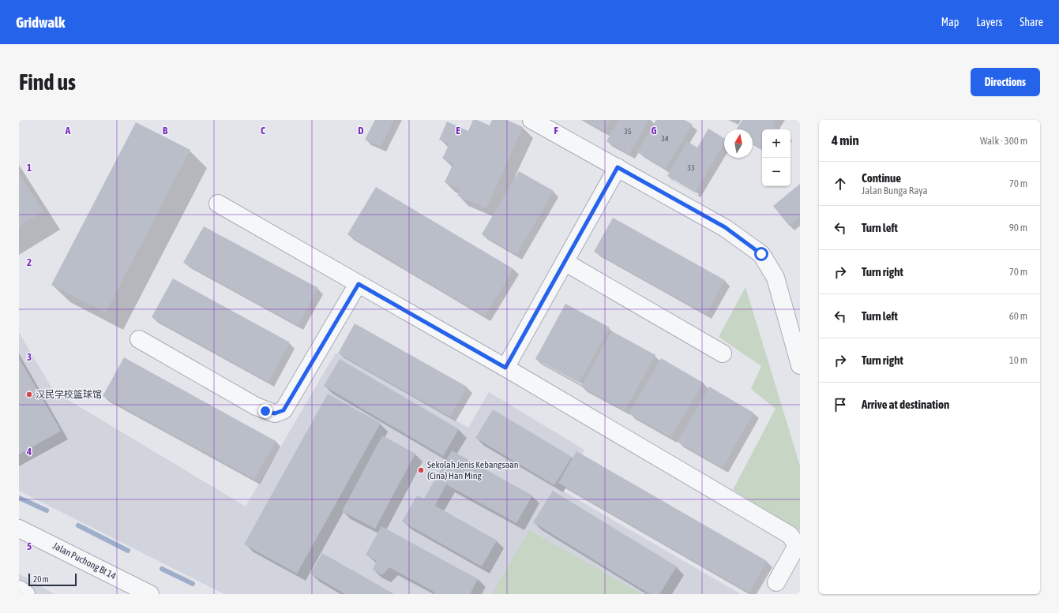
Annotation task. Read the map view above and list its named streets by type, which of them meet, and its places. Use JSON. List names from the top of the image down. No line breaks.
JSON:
{"streets":{"street":["Jalan Puchong Bt 14"]},"places":["汉民学校篮球馆","Sekolah Jenis Kebangsaan (Cina) Han Ming"],"house_numbers":["35","34","33"],"scale_bar":"20 m","north":"top","page":{"header":"Gridwalk","nav":["Map","Layers","Share"],"buttons":"Directions","title":"Find us","heading":["4 min","Walk · 300 m"],"map_buttons":["+","−"],"list":[["Continue","Jalan Bunga Raya","70 m"],["Turn left","90 m"],["Turn right","70 m"],["Turn left","60 m"],["Turn right","10 m"],"Arrive at destination"],"scale":"20 m"},"grid":{"columns":["A","B","C","D","E","F","G"],"rows":["1","2","3","4","5"]}}
